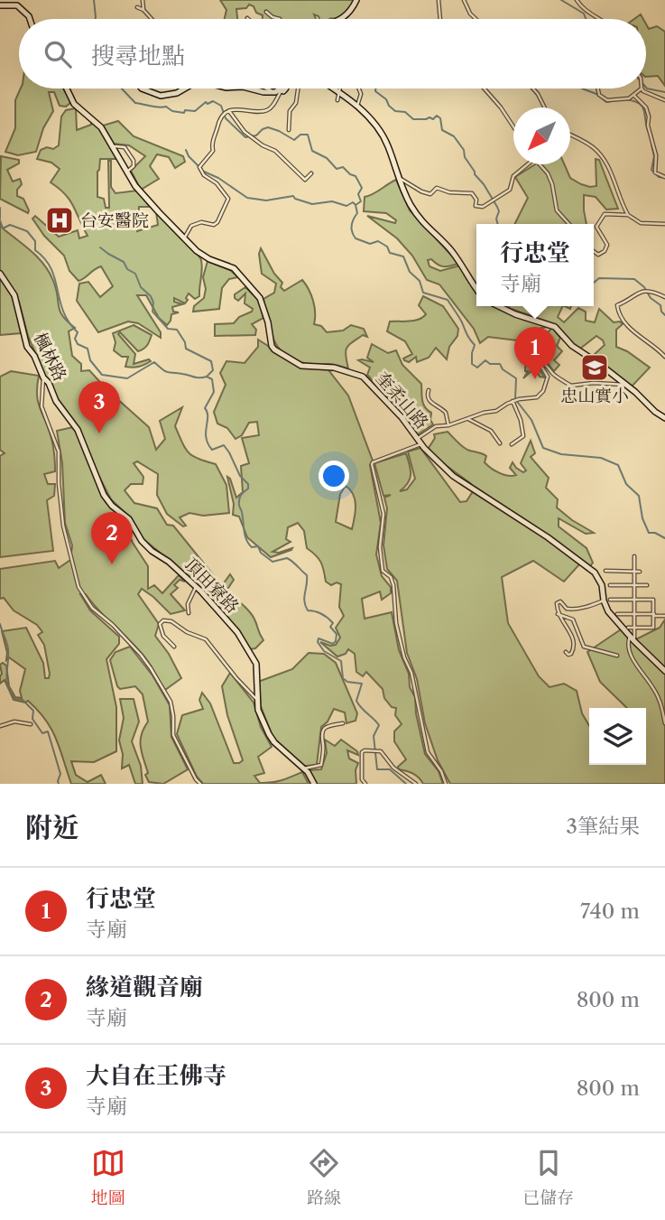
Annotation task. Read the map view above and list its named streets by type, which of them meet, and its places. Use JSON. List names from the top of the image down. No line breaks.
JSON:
{"streets":{"street":["楓林路","奎柔山路","頂田寮路"]},"crossings":[["楓林路","頂田寮路"]],"places":{"hospital":["台安醫院"],"school or university":["忠山實小"]},"north":"bottom left","page":{"search":"搜尋地點","popup":["行忠堂","寺廟"],"pins":["1","3","2"],"heading":["附近","3筆結果"],"list":[{"mark":"1","name":"行忠堂","note":"寺廟","value":"740 m"},{"mark":"2","name":"緣道觀音廟","note":"寺廟","value":"800 m"},{"mark":"3","name":"大自在王佛寺","note":"寺廟","value":"800 m"}],"nav":["地圖","路線","已儲存"]}}
